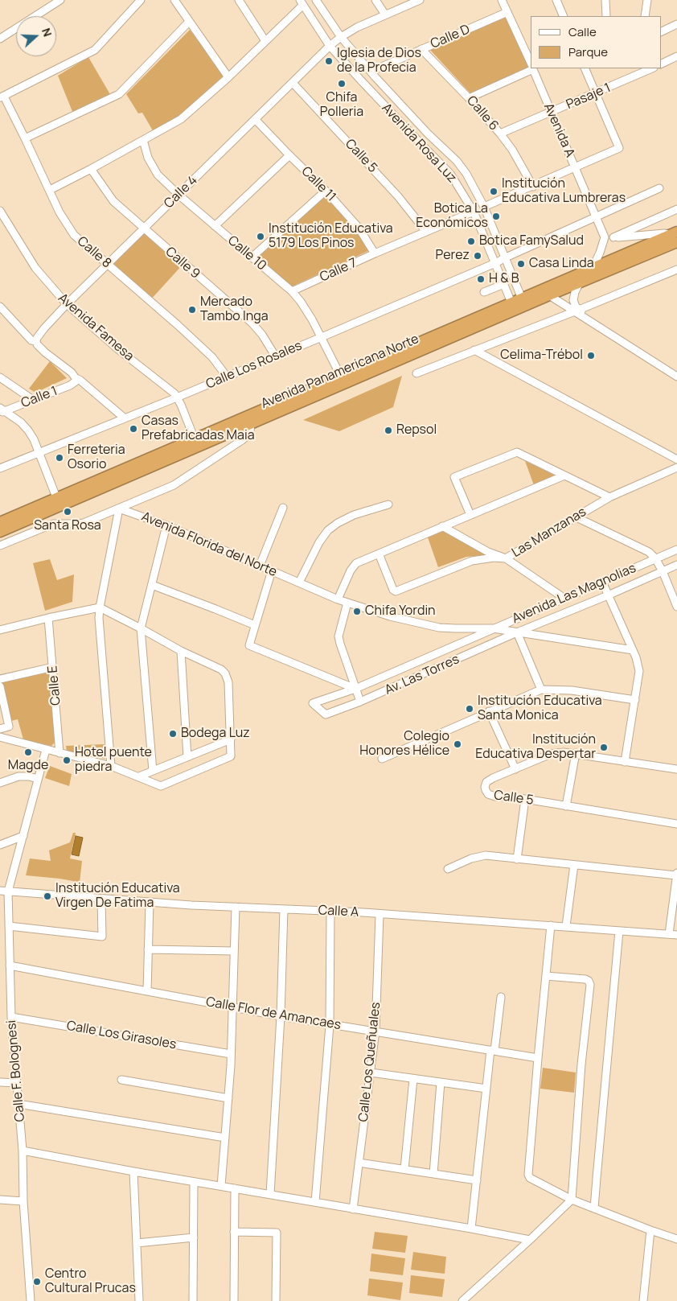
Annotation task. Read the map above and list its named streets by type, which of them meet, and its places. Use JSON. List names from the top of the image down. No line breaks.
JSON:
{"streets":{"highway":["Avenida Panamericana Norte"],"street":["Calle D","Pasaje 1","Calle 6","Avenida A","Avenida Rosa Luz","Calle 5","Calle 11","Calle 4","Calle 8","Calle 10","Calle 9","Calle 7","Avenida Famesa","Calle Los Rosales","Calle 1","Las Manzanas","Avenida Florida del Norte","Avenida Las Magnolias","Av. Las Torres","Calle E","Calle A","Calle Flor de Amancaes","Calle Los Girasoles","Calle Los Queñuales","Calle F. Bolognesi"]},"crossings":[["Calle D","Calle 6"],["Calle D","Avenida A"],["Calle D","Avenida Rosa Luz"],["Pasaje 1","Calle 6"],["Pasaje 1","Avenida A"],["Avenida A","Calle Los Rosales"],["Avenida Rosa Luz","Calle 4"],["Avenida Rosa Luz","Calle 7"],["Avenida Rosa Luz","Calle Los Rosales"],["Avenida Rosa Luz","Avenida Panamericana Norte"],["Calle 5","Calle 4"],["Calle 5","Calle 7"],["Calle 11","Calle 4"],["Calle 11","Calle 7"],["Calle 4","Calle 8"],["Calle 4","Calle 10"],["Calle 4","Calle 9"],["Calle 4","Avenida Famesa"],["Calle 8","Calle Los Rosales"],["Calle 10","Calle 7"],["Calle 10","Calle Los Rosales"],["Calle 10","Avenida Panamericana Norte"],["Calle 9","Calle Los Rosales"],["Avenida Famesa","Calle Los Rosales"],["Avenida Famesa","Avenida Panamericana Norte"],["Avenida Florida del Norte","Avenida Las Magnolias"],["Avenida Las Magnolias","Av. Las Torres"],["Calle A","Calle Los Queñuales"],["Calle A","Calle F. Bolognesi"],["Calle Flor de Amancaes","Calle Los Queñuales"],["Calle Flor de Amancaes","Calle F. Bolognesi"],["Calle Los Girasoles","Calle F. Bolognesi"]],"places":["Iglesia de Dios de la Profecia","Chifa Polleria","Institución Educativa Lumbreras","Botica La Económicos","Institución Educativa 5179 Los Pinos","Botica FamySalud","Perez","Casa Linda","H & B","Mercado Tambo Inga","Celima-Trébol","Casas Prefabricadas Maia","Repsol","Ferreteria Osorio","Santa Rosa","Chifa Yordin","Institución Educativa Santa Monica","Bodega Luz","Colegio Honores Hélice","Institución Educativa Despertar","Magde","Hotel puente piedra","Institución Educativa Virgen De Fatima","Centro Cultural Prucas"],"legend":["Calle","Parque"],"north":"right"}
